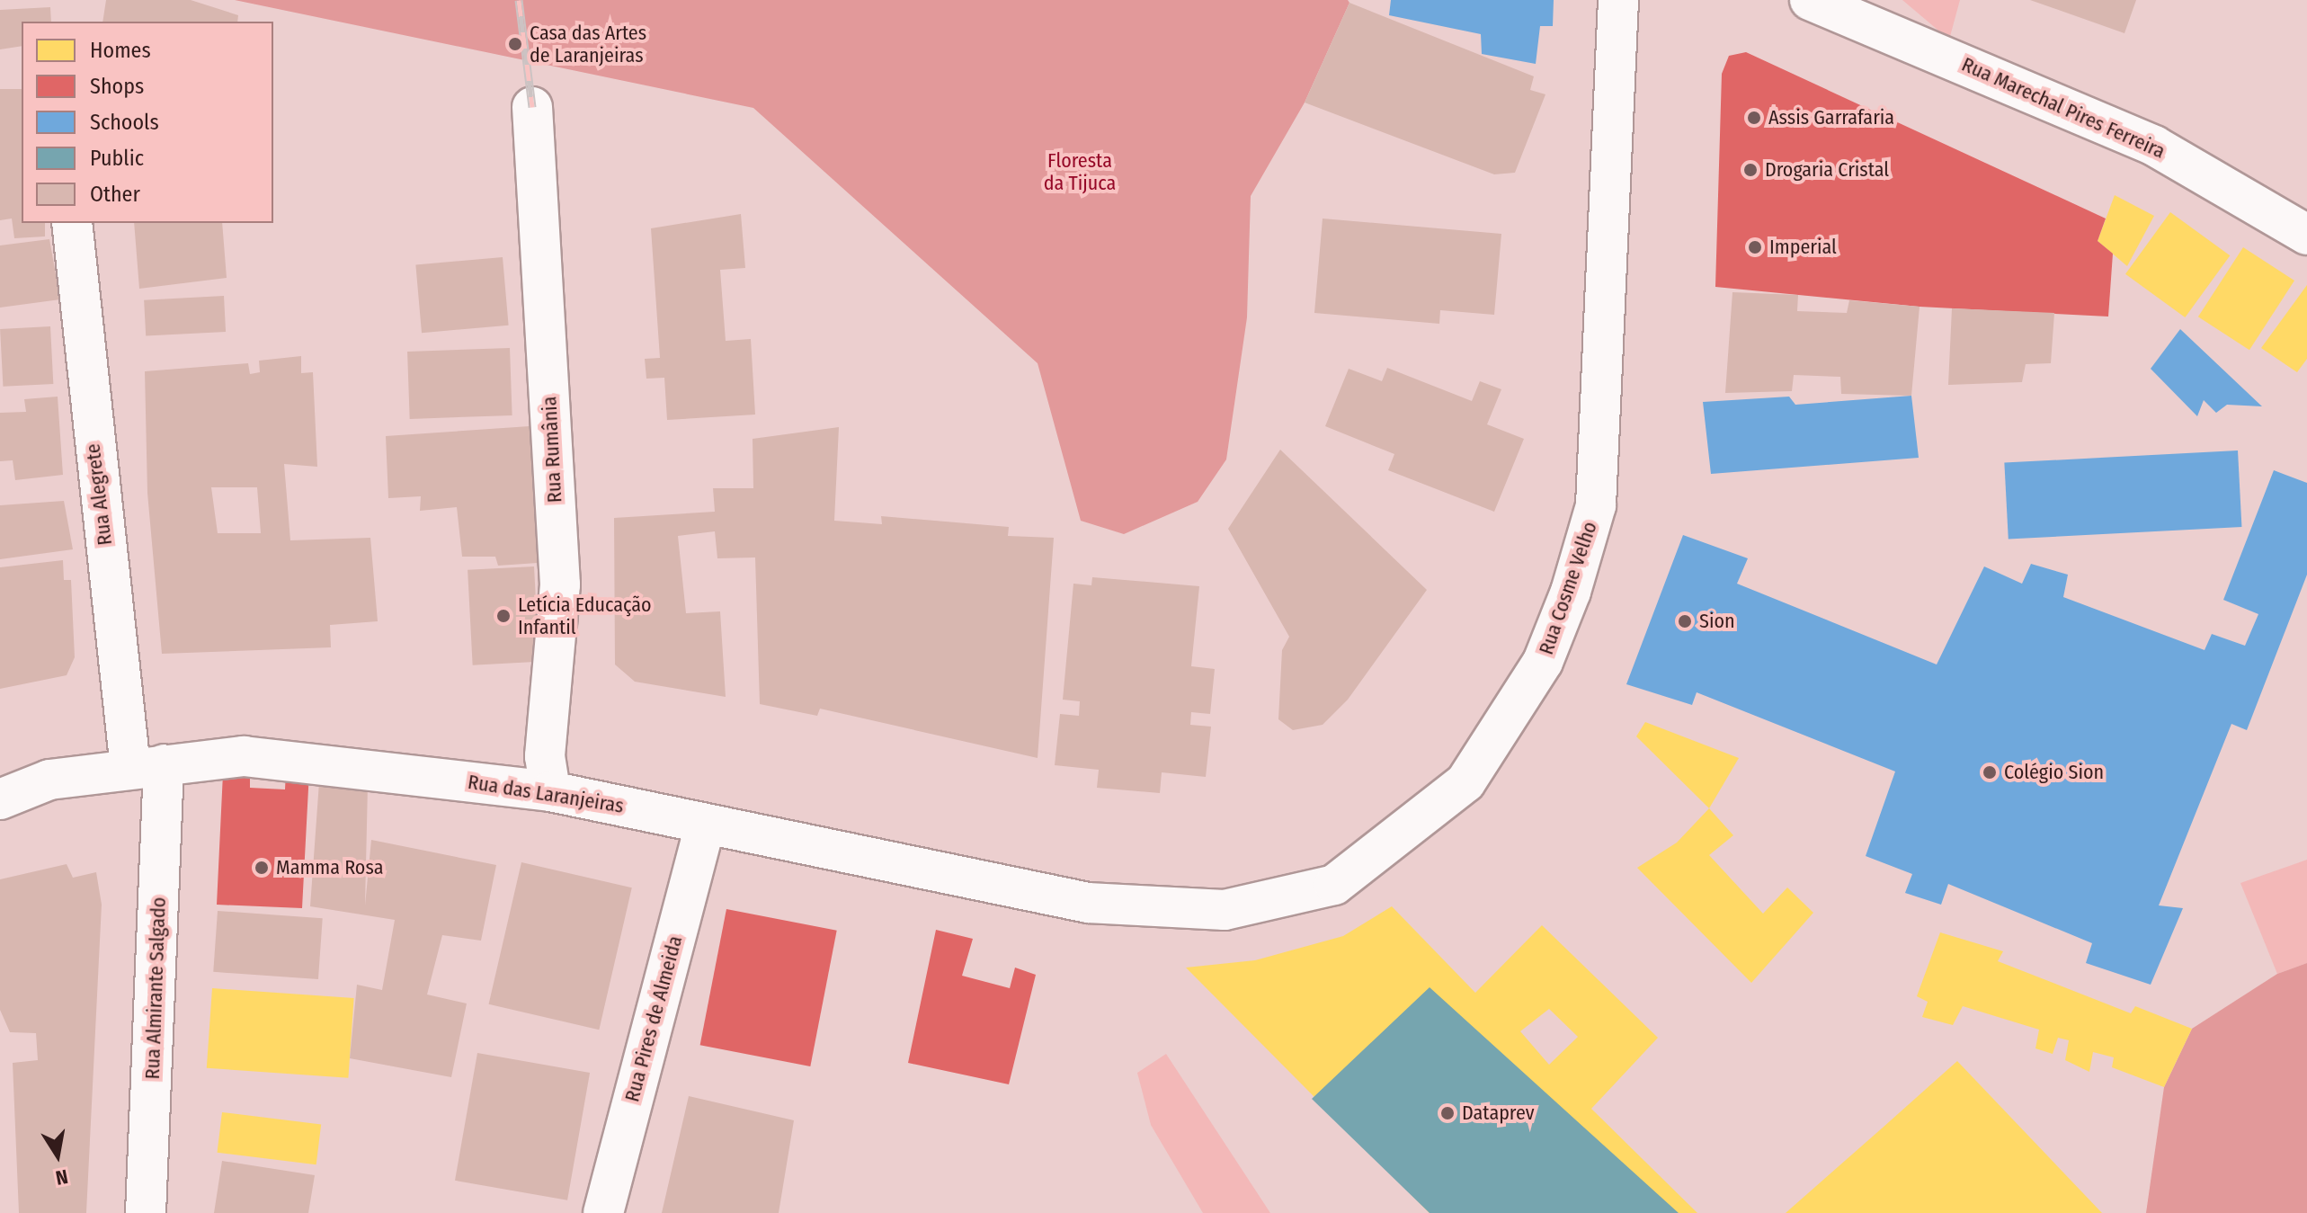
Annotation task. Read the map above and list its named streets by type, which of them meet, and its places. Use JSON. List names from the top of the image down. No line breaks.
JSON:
{"streets":{"street":["Rua Marechal Pires Ferreira","Rua Rumânia","Rua Alegrete","Rua Cosme Velho","Rua das Laranjeiras","Rua Almirante Salgado","Rua Pires de Almeida"]},"crossings":[["Rua Rumânia","Rua das Laranjeiras"],["Rua Alegrete","Rua das Laranjeiras"],["Rua Alegrete","Rua Almirante Salgado"],["Rua Cosme Velho","Rua das Laranjeiras"],["Rua das Laranjeiras","Rua Almirante Salgado"],["Rua das Laranjeiras","Rua Pires de Almeida"]],"parks":["Floresta da Tijuca"],"places":["Casa das Artes de Laranjeiras","Assis Garrafaria","Drogaria Cristal","Imperial","Letícia Educação Infantil","Sion","Colégio Sion","Mamma Rosa","Dataprev"],"legend":["Homes","Shops","Schools","Public","Other"],"north":"bottom"}
